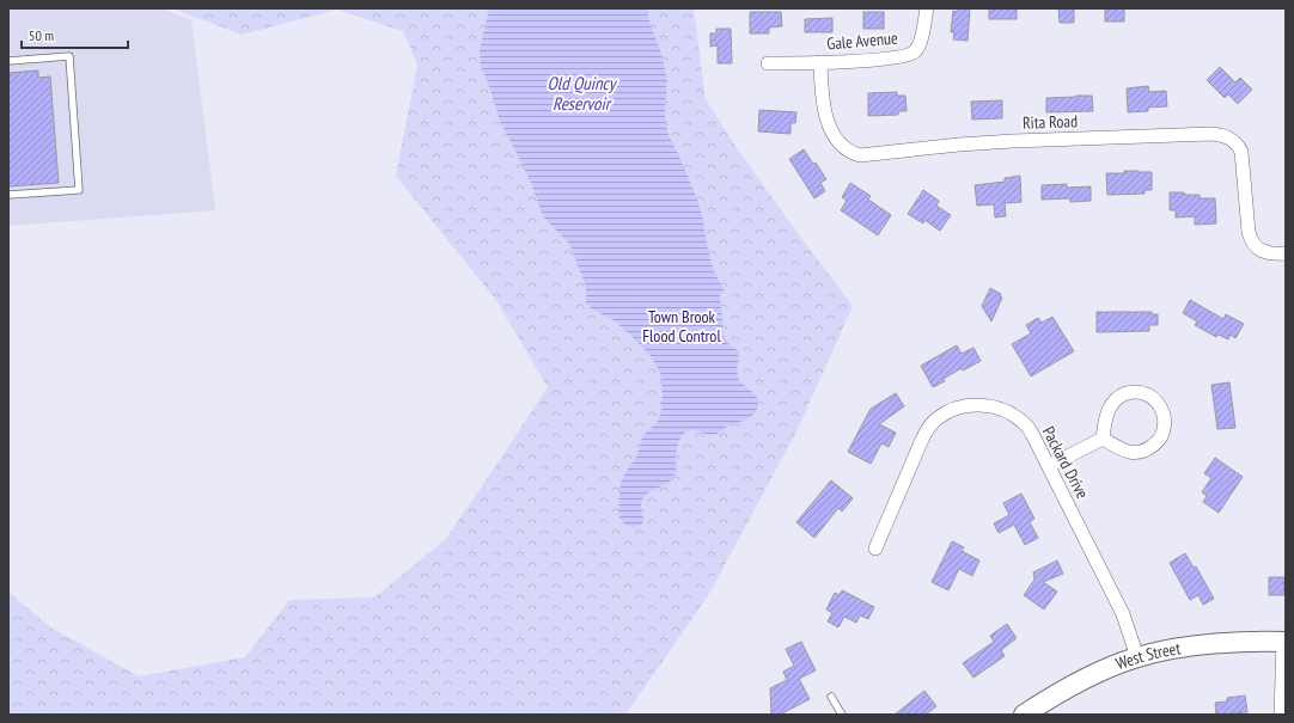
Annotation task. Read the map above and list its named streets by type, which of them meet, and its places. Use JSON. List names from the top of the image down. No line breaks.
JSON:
{"streets":{"street":["Gale Avenue","Rita Road","Packard Drive","West Street"]},"crossings":[["Gale Avenue","Rita Road"],["Packard Drive","West Street"]],"water":["Old Quincy Reservoir"],"parks":["Town Brook Flood Control"],"scale_bar":"50 m"}
